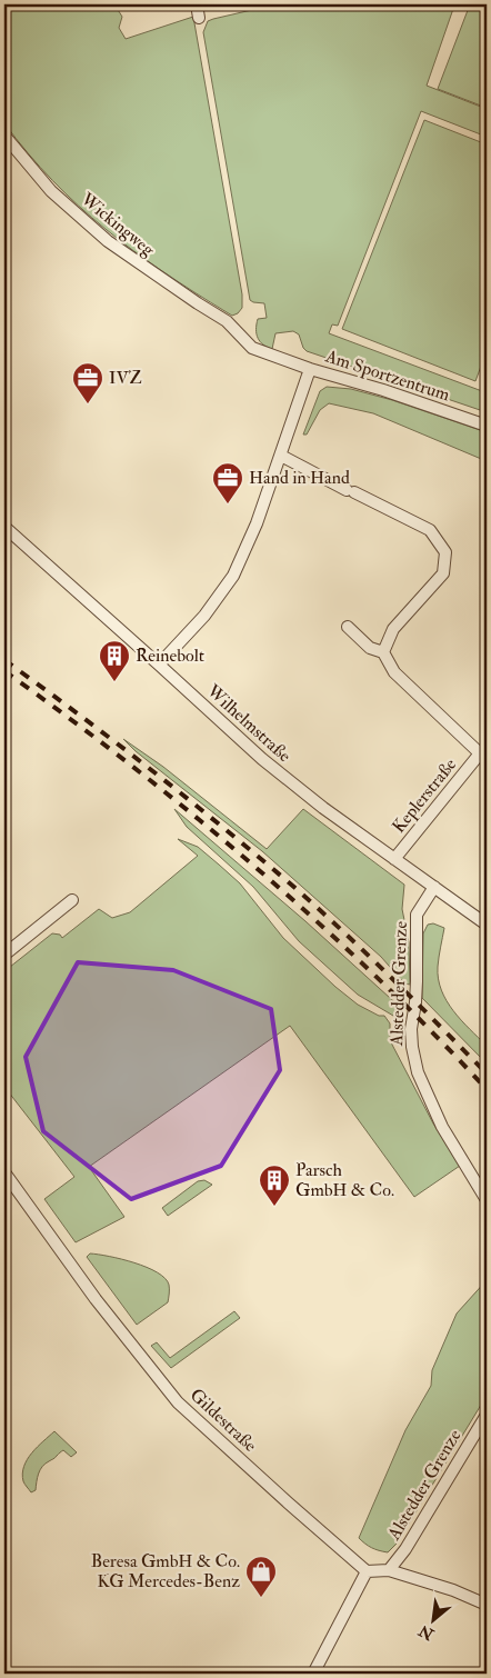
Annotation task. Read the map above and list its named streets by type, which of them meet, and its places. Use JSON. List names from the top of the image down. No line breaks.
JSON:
{"streets":{"street":["Wickingweg","Am Sportzentrum","Wilhelmstraße","Keplerstraße","Alstedder Grenze","Gildestraße"]},"crossings":[["Wickingweg","Am Sportzentrum"],["Am Sportzentrum","Wilhelmstraße"],["Wilhelmstraße","Keplerstraße"],["Wilhelmstraße","Alstedder Grenze"]],"places":{"office":["IVZ","Hand in Hand"],"building":["Reinebolt","Parsch GmbH & Co."],"shop":["Beresa GmbH & Co. KG Mercedes-Benz"]},"north":"bottom left"}
